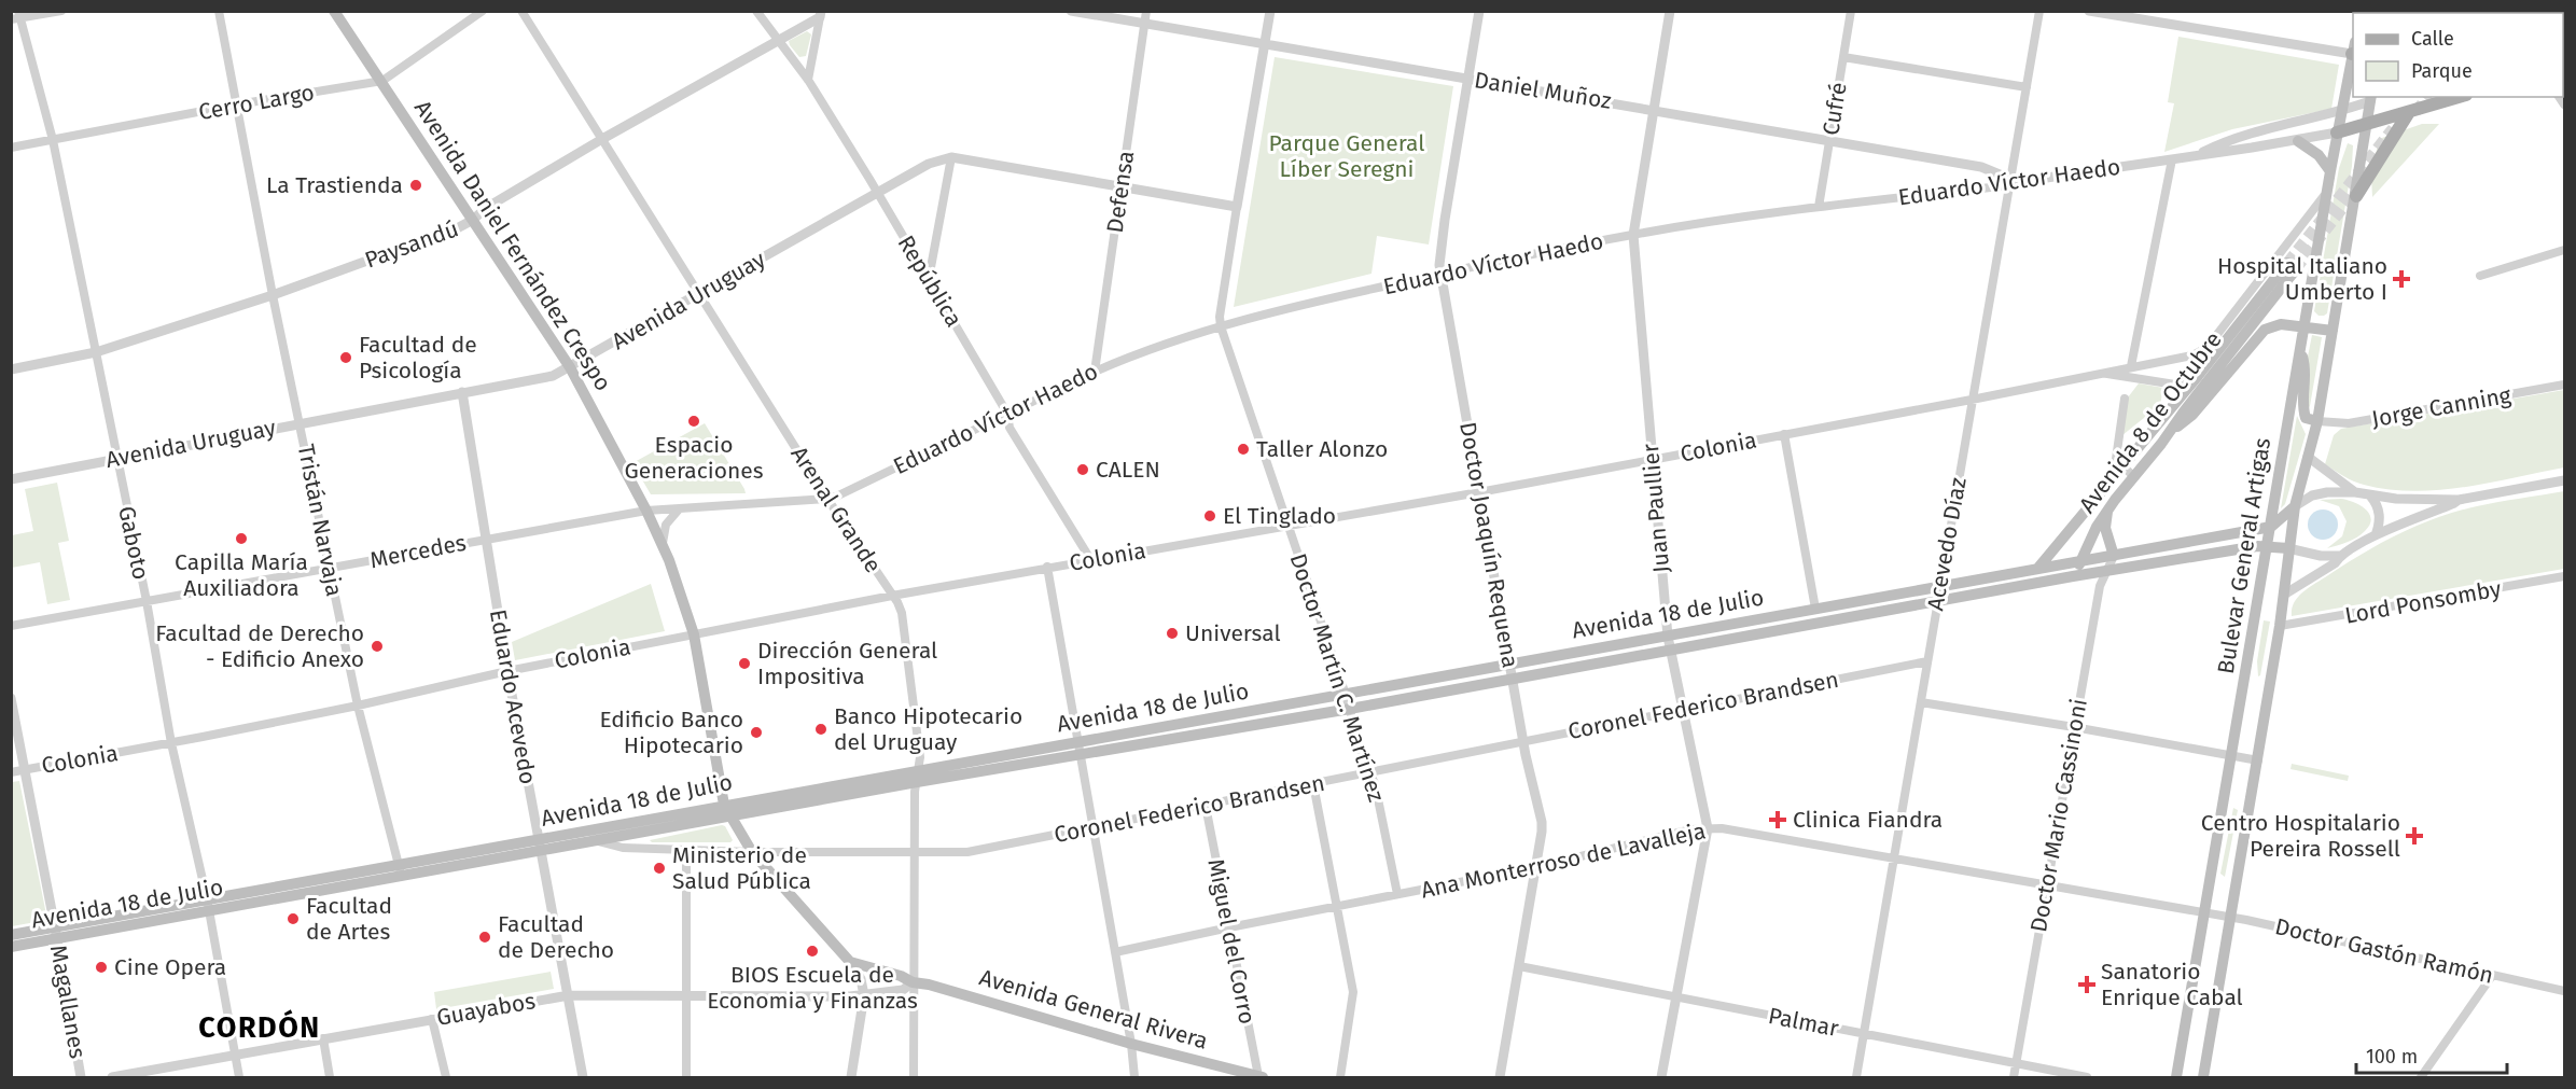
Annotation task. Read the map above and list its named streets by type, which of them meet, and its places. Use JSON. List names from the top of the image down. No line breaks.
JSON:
{"streets":{"main road":["Avenida Daniel Fernández Crespo","Avenida 8 de Octubre","Bulevar General Artigas","Avenida 18 de Julio","Avenida General Rivera"],"street":["Daniel Muñoz","Cerro Largo","Cufré","Eduardo Víctor Haedo","Defensa","Paysandú","República","Avenida Uruguay","Jorge Canning","Colonia","Juan Paullier","Arenal Grande","Tristán Narvaja","Gaboto","Acevedo Díaz","Doctor Joaquín Requena","Mercedes","Lord Ponsomby","Doctor Martín C. Martínez","Eduardo Acevedo","Coronel Federico Brandsen","Doctor Mario Cassinoni","Ana Monterroso de Lavalleja","Miguel del Corro","Doctor Gastón Ramón","Magallanes","Guayabos","Palmar"]},"crossings":[["Daniel Muñoz","Cufré"],["Daniel Muñoz","Eduardo Víctor Haedo"],["Daniel Muñoz","Defensa"],["Daniel Muñoz","Juan Paullier"],["Daniel Muñoz","Acevedo Díaz"],["Daniel Muñoz","Doctor Joaquín Requena"],["Daniel Muñoz","Doctor Martín C. Martínez"],["Cerro Largo","Avenida Daniel Fernández Crespo"],["Cerro Largo","Tristán Narvaja"],["Cerro Largo","Gaboto"],["Cufré","Eduardo Víctor Haedo"],["Eduardo Víctor Haedo","Defensa"],["Eduardo Víctor Haedo","República"],["Eduardo Víctor Haedo","Juan Paullier"],["Eduardo Víctor Haedo","Arenal Grande"],["Eduardo Víctor Haedo","Acevedo Díaz"],["Eduardo Víctor Haedo","Doctor Joaquín Requena"],["Eduardo Víctor Haedo","Mercedes"],["Eduardo Víctor Haedo","Bulevar General Artigas"],["Eduardo Víctor Haedo","Doctor Martín C. Martínez"],["Defensa","Avenida Uruguay"],["Paysandú","Avenida Daniel Fernández Crespo"],["Paysandú","República"],["Paysandú","Arenal Grande"],["Paysandú","Tristán Narvaja"],["Paysandú","Gaboto"],["Avenida Daniel Fernández Crespo","Avenida Uruguay"],["Avenida Daniel Fernández Crespo","Colonia"],["Avenida Daniel Fernández Crespo","Mercedes"],["Avenida Daniel Fernández Crespo","Avenida 18 de Julio"],["República","Avenida Uruguay"],["República","Colonia"],["Avenida Uruguay","Arenal Grande"],["Avenida Uruguay","Tristán Narvaja"],["Avenida Uruguay","Gaboto"],["Avenida Uruguay","Doctor Martín C. Martínez"],["Avenida Uruguay","Eduardo Acevedo"],["Jorge Canning","Bulevar General Artigas"],["Avenida 8 de Octubre","Colonia"],["Avenida 8 de Octubre","Bulevar General Artigas"],["Avenida 8 de Octubre","Avenida 18 de Julio"],["Colonia","Juan Paullier"],["Colonia","Arenal Grande"],["Colonia","Tristán Narvaja"],["Colonia","Gaboto"],["Colonia","Acevedo Díaz"],["Colonia","Doctor Joaquín Requena"],["Colonia","Doctor Martín C. Martínez"],["Colonia","Eduardo Acevedo"],["Colonia","Magallanes"],["Juan Paullier","Avenida 18 de Julio"],["Juan Paullier","Coronel Federico Brandsen"],["Juan Paullier","Ana Monterroso de Lavalleja"],["Juan Paullier","Palmar"],["Arenal Grande","Mercedes"],["Arenal Grande","Avenida 18 de Julio"],["Arenal Grande","Coronel Federico Brandsen"],["Arenal Grande","Avenida General Rivera"],["Tristán Narvaja","Mercedes"],["Tristán Narvaja","Avenida 18 de Julio"],["Gaboto","Mercedes"],["Gaboto","Avenida 18 de Julio"],["Gaboto","Guayabos"],["Acevedo Díaz","Avenida 18 de Julio"],["Acevedo Díaz","Coronel Federico Brandsen"],["Acevedo Díaz","Ana Monterroso de Lavalleja"],["Acevedo Díaz","Palmar"],["Doctor Joaquín Requena","Avenida 18 de Julio"],["Doctor Joaquín Requena","Coronel Federico Brandsen"],["Doctor Joaquín Requena","Ana Monterroso de Lavalleja"],["Doctor Joaquín Requena","Palmar"],["Mercedes","Eduardo Acevedo"],["Bulevar General Artigas","Lord Ponsomby"],["Bulevar General Artigas","Avenida 18 de Julio"],["Bulevar General Artigas","Ana Monterroso de Lavalleja"],["Bulevar General Artigas","Doctor Gastón Ramón"],["Avenida 18 de Julio","Doctor Martín C. Martínez"],["Avenida 18 de Julio","Eduardo Acevedo"],["Avenida 18 de Julio","Coronel Federico Brandsen"],["Avenida 18 de Julio","Doctor Mario Cassinoni"],["Avenida 18 de Julio","Magallanes"],["Doctor Martín C. Martínez","Coronel Federico Brandsen"],["Doctor Martín C. Martínez","Ana Monterroso de Lavalleja"],["Eduardo Acevedo","Guayabos"],["Coronel Federico Brandsen","Miguel del Corro"],["Doctor Mario Cassinoni","Ana Monterroso de Lavalleja"],["Doctor Mario Cassinoni","Palmar"],["Ana Monterroso de Lavalleja","Miguel del Corro"],["Ana Monterroso de Lavalleja","Doctor Gastón Ramón"],["Miguel del Corro","Avenida General Rivera"]],"districts":["CORDÓN"],"parks":["Parque General Líber Seregni"],"places":{"other":["La Trastienda","Facultad de Psicología","Espacio Generaciones","Taller Alonzo","CALEN","El Tinglado","Capilla María Auxiliadora","Universal","Facultad de Derecho - Edificio Anexo","Dirección General Impositiva","Banco Hipotecario del Uruguay","Edificio Banco Hipotecario","Ministerio de Salud Pública","Facultad de Artes","Facultad de Derecho","BIOS Escuela de Economia y Finanzas","Cine Opera"],"health":["Hospital Italiano Umberto I","Clinica Fiandra","Centro Hospitalario Pereira Rossell","Sanatorio Enrique Cabal"]},"legend":["Calle","Parque"],"scale_bar":"100 m"}
